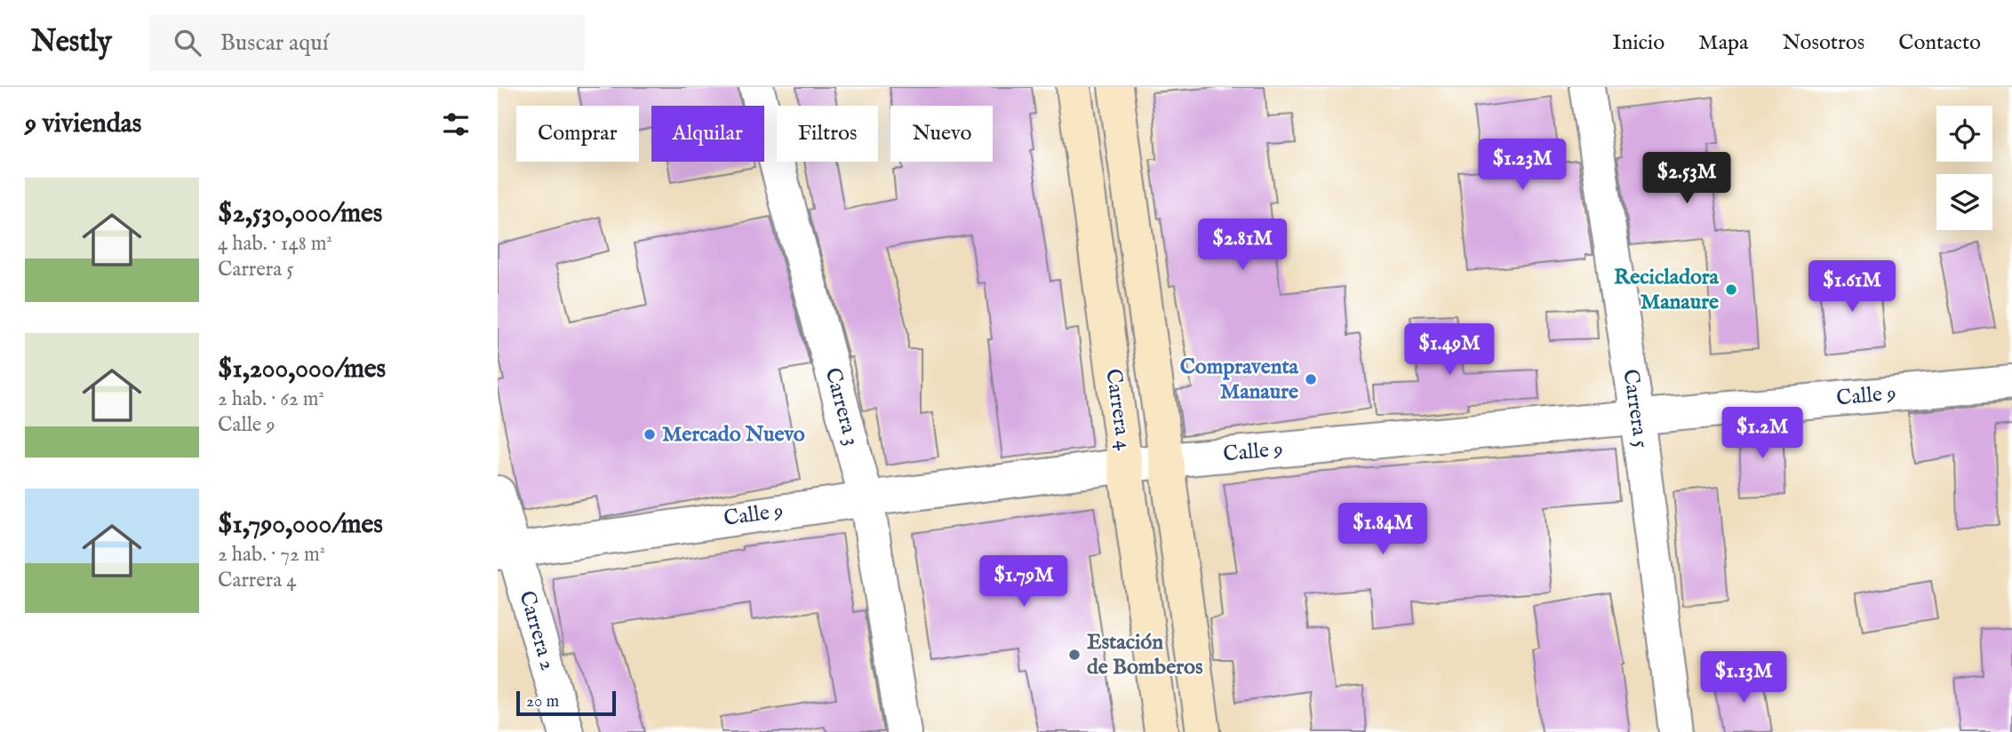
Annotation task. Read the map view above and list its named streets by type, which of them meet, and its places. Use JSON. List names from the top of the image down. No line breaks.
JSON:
{"streets":{"street":["Calle 9","Carrera 3","Carrera 5","Carrera 4","Carrera 2"]},"crossings":[["Calle 9","Carrera 3"],["Calle 9","Carrera 5"],["Calle 9","Carrera 4"],["Calle 9","Carrera 2"]],"places":["Recicladora Manaure","Compraventa Manaure","Mercado Nuevo","Estación de Bomberos"],"scale_bar":"20 m","page":{"header":"Nestly","search":"Buscar aquí","nav":["Inicio","Mapa","Nosotros","Contacto"],"heading":"9 viviendas","chip":["Comprar","Alquilar","Filtros","Nuevo"],"price":["$1.23M","$2.53M","$2.81M","$1.61M","$1.49M","$1.2M","$1.84M","$1.79M","$1.13M"],"list":[{"name":"$2,530,000/mes","note":"4 hab. · 148 m² · Carrera 5"},{"name":"$1,200,000/mes","note":"2 hab. · 62 m² · Calle 9"},{"name":"$1,790,000/mes","note":"2 hab. · 72 m² · Carrera 4"}],"scale":"20 m"}}
